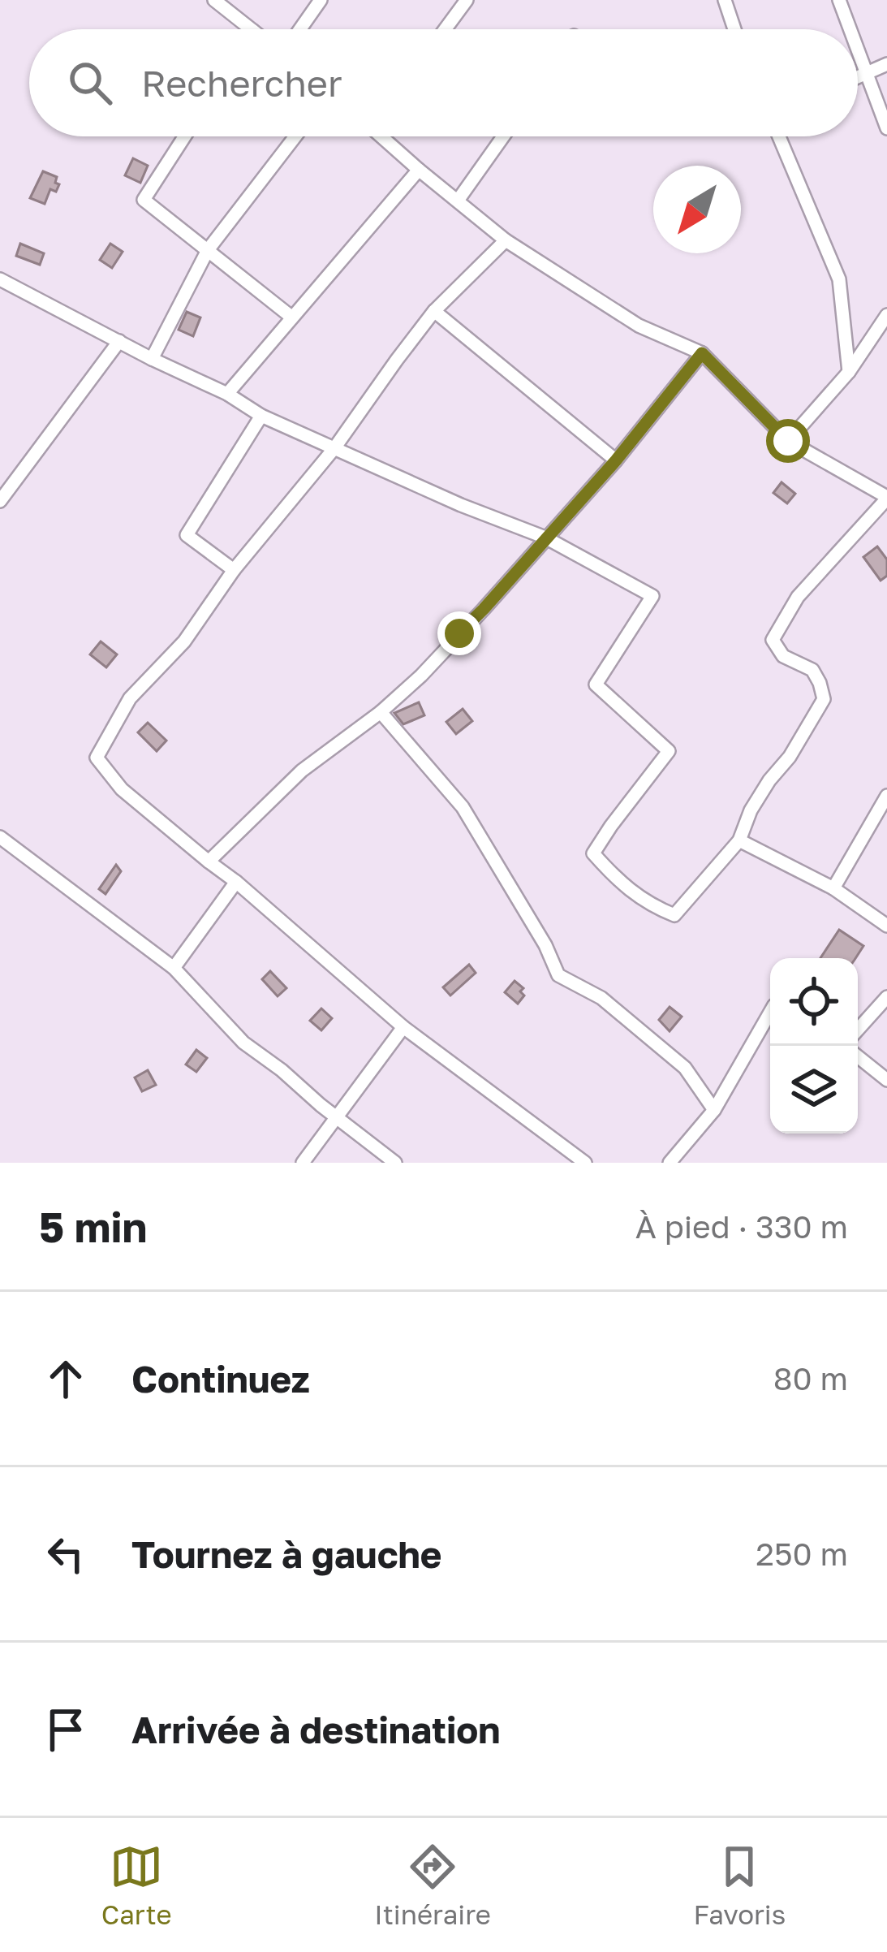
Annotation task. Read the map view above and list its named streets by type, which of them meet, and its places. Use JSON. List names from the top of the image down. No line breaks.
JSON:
{"north":"bottom left","page":{"search":"Rechercher","heading":["5 min","À pied · 330 m"],"list":[["Continuez","80 m"],["Tournez à gauche","250 m"],"Arrivée à destination"],"nav":["Carte","Itinéraire","Favoris"]}}
